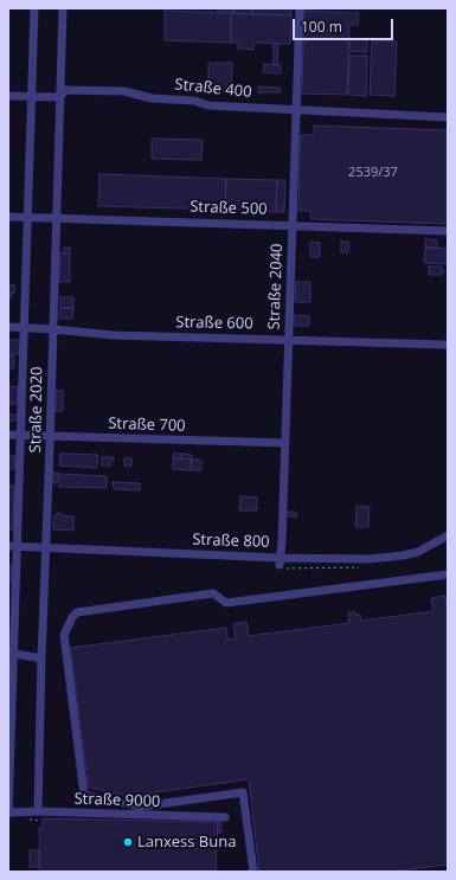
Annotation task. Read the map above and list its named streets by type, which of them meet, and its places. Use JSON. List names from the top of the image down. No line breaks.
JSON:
{"streets":{"lane":["Straße 400","Straße 500","Straße 2040","Straße 600","Straße 2020","Straße 700","Straße 800","Straße 9000"]},"crossings":[["Straße 400","Straße 2040"],["Straße 400","Straße 2020"],["Straße 500","Straße 2040"],["Straße 500","Straße 2020"],["Straße 2040","Straße 600"],["Straße 2040","Straße 700"],["Straße 2040","Straße 800"],["Straße 600","Straße 2020"],["Straße 2020","Straße 700"],["Straße 2020","Straße 800"],["Straße 2020","Straße 9000"]],"places":["Lanxess Buna"],"house_numbers":["2539/37"],"scale_bar":"100 m"}
